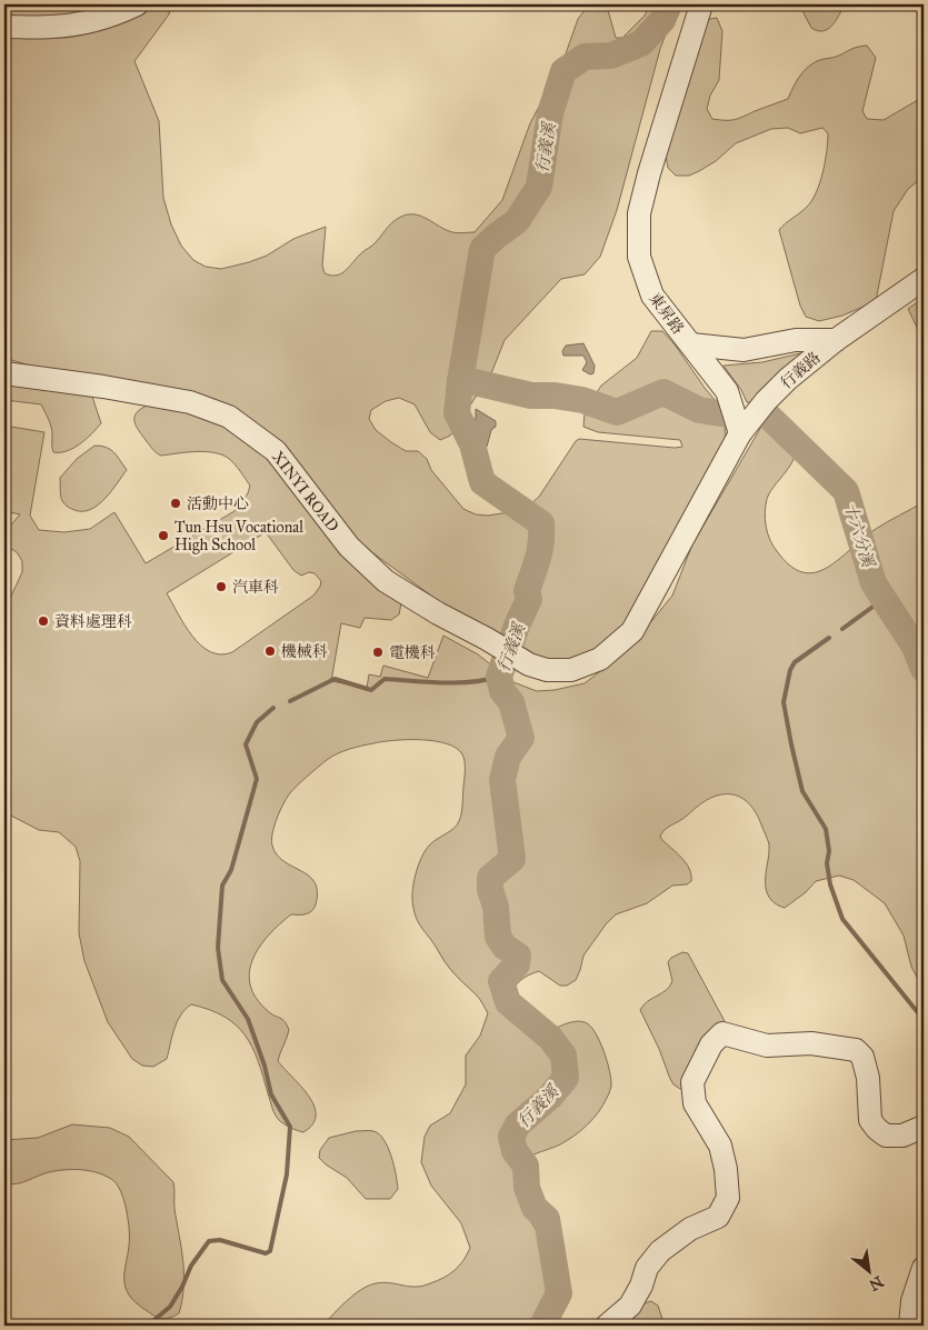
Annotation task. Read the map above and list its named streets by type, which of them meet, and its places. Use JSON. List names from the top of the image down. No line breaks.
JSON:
{"streets":{"street":["東昇路","行義路","XINYI ROAD"]},"crossings":[["東昇路","行義路"],["行義路","XINYI ROAD"]],"water":["行義溪","十六分溪"],"places":["活動中心","Tun Hsu Vocational High School","汽車科","資料處理科","機械科","電機科"],"north":"bottom right"}
